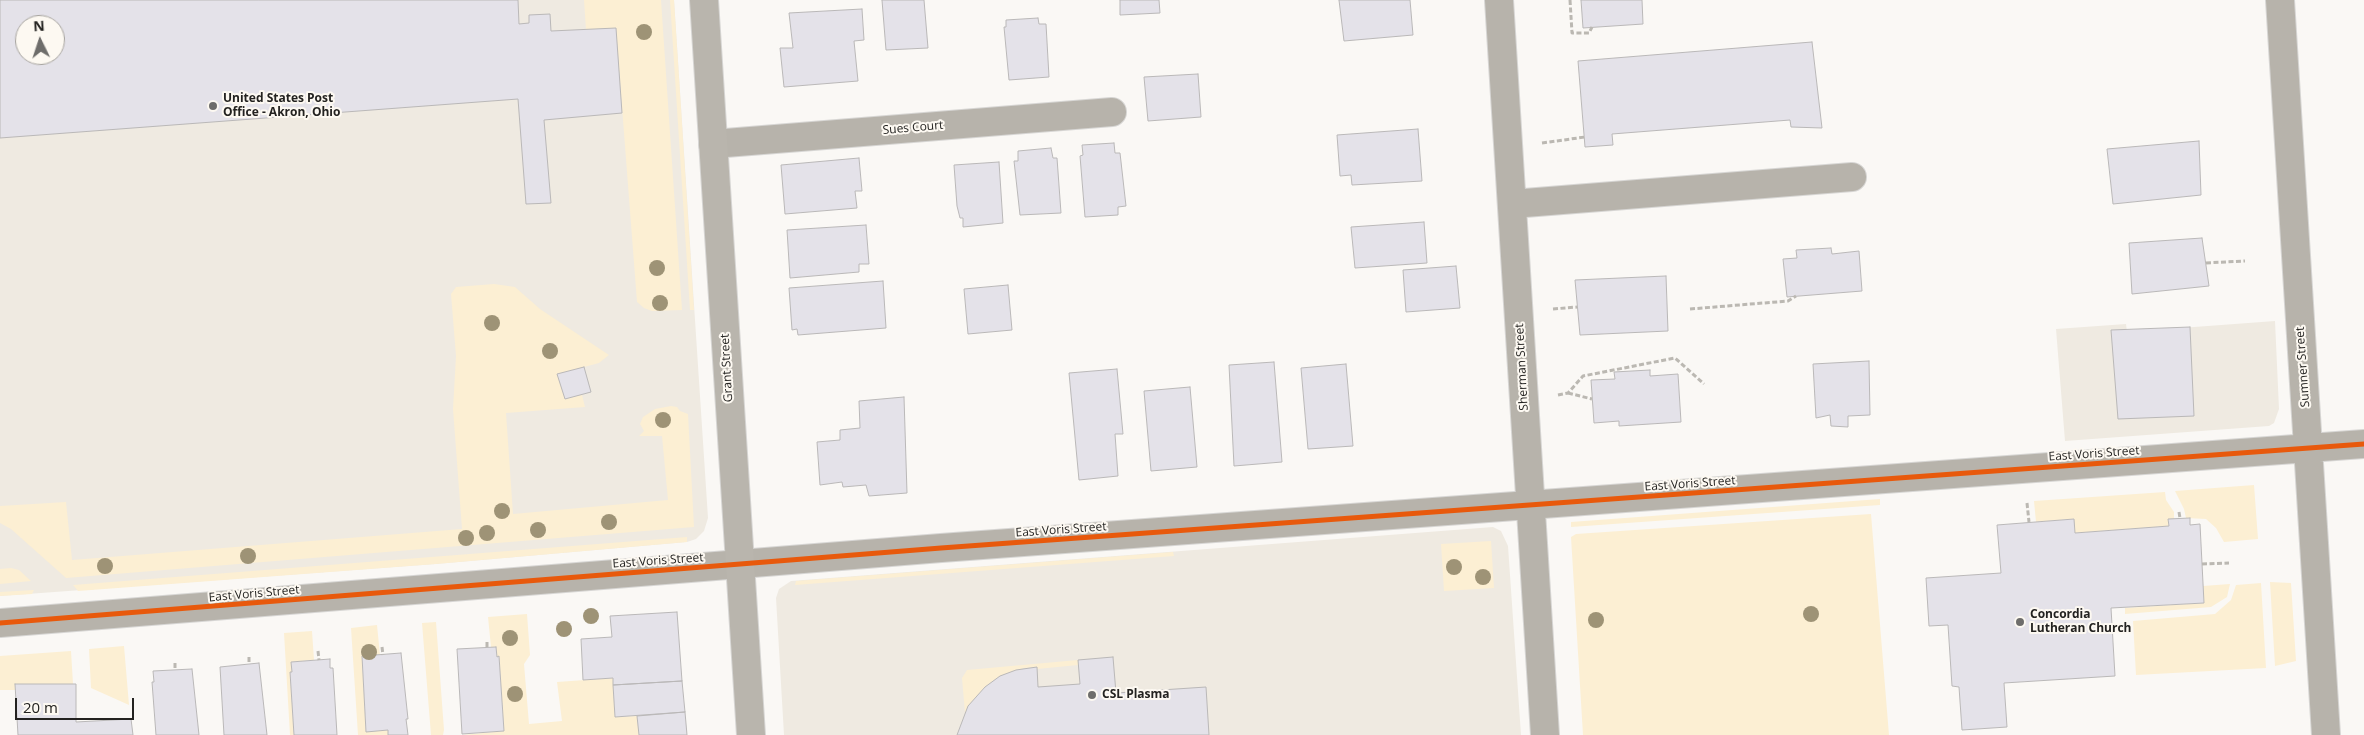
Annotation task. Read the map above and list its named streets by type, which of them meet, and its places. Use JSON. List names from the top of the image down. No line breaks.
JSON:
{"streets":{"main road":["Grant Street"],"street":["Sues Court","Sherman Street","Sumner Street","East Voris Street"]},"crossings":[["Sues Court","Grant Street"],["Sherman Street","East Voris Street"],["Sumner Street","East Voris Street"],["Grant Street","East Voris Street"]],"places":["United States Post Office - Akron, Ohio","Concordia Lutheran Church","CSL Plasma"],"scale_bar":"20 m","north":"top"}
